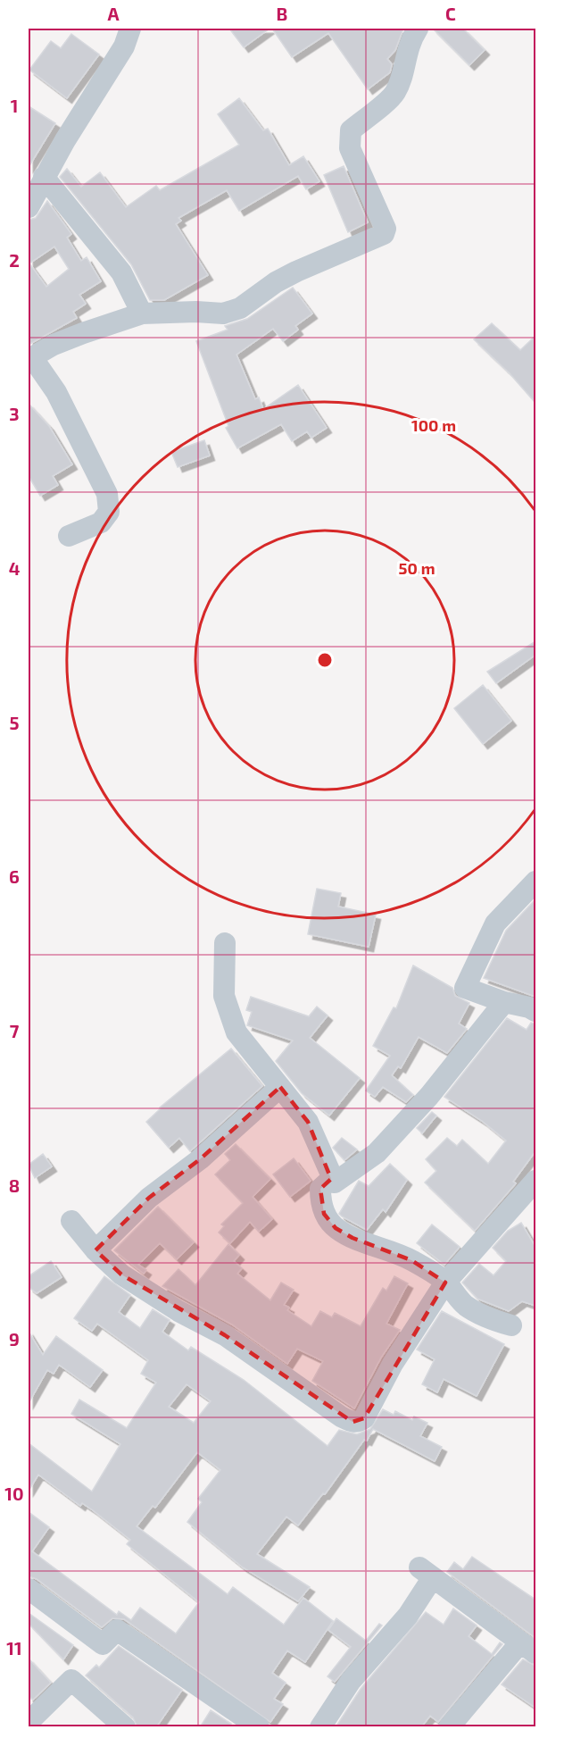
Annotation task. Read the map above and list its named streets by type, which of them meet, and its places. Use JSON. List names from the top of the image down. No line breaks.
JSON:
{"grid":{"columns":["A","B","C"],"rows":["1","2","3","4","5","6","7","8","9","10","11"]},"rings":["100 m","50 m"]}
